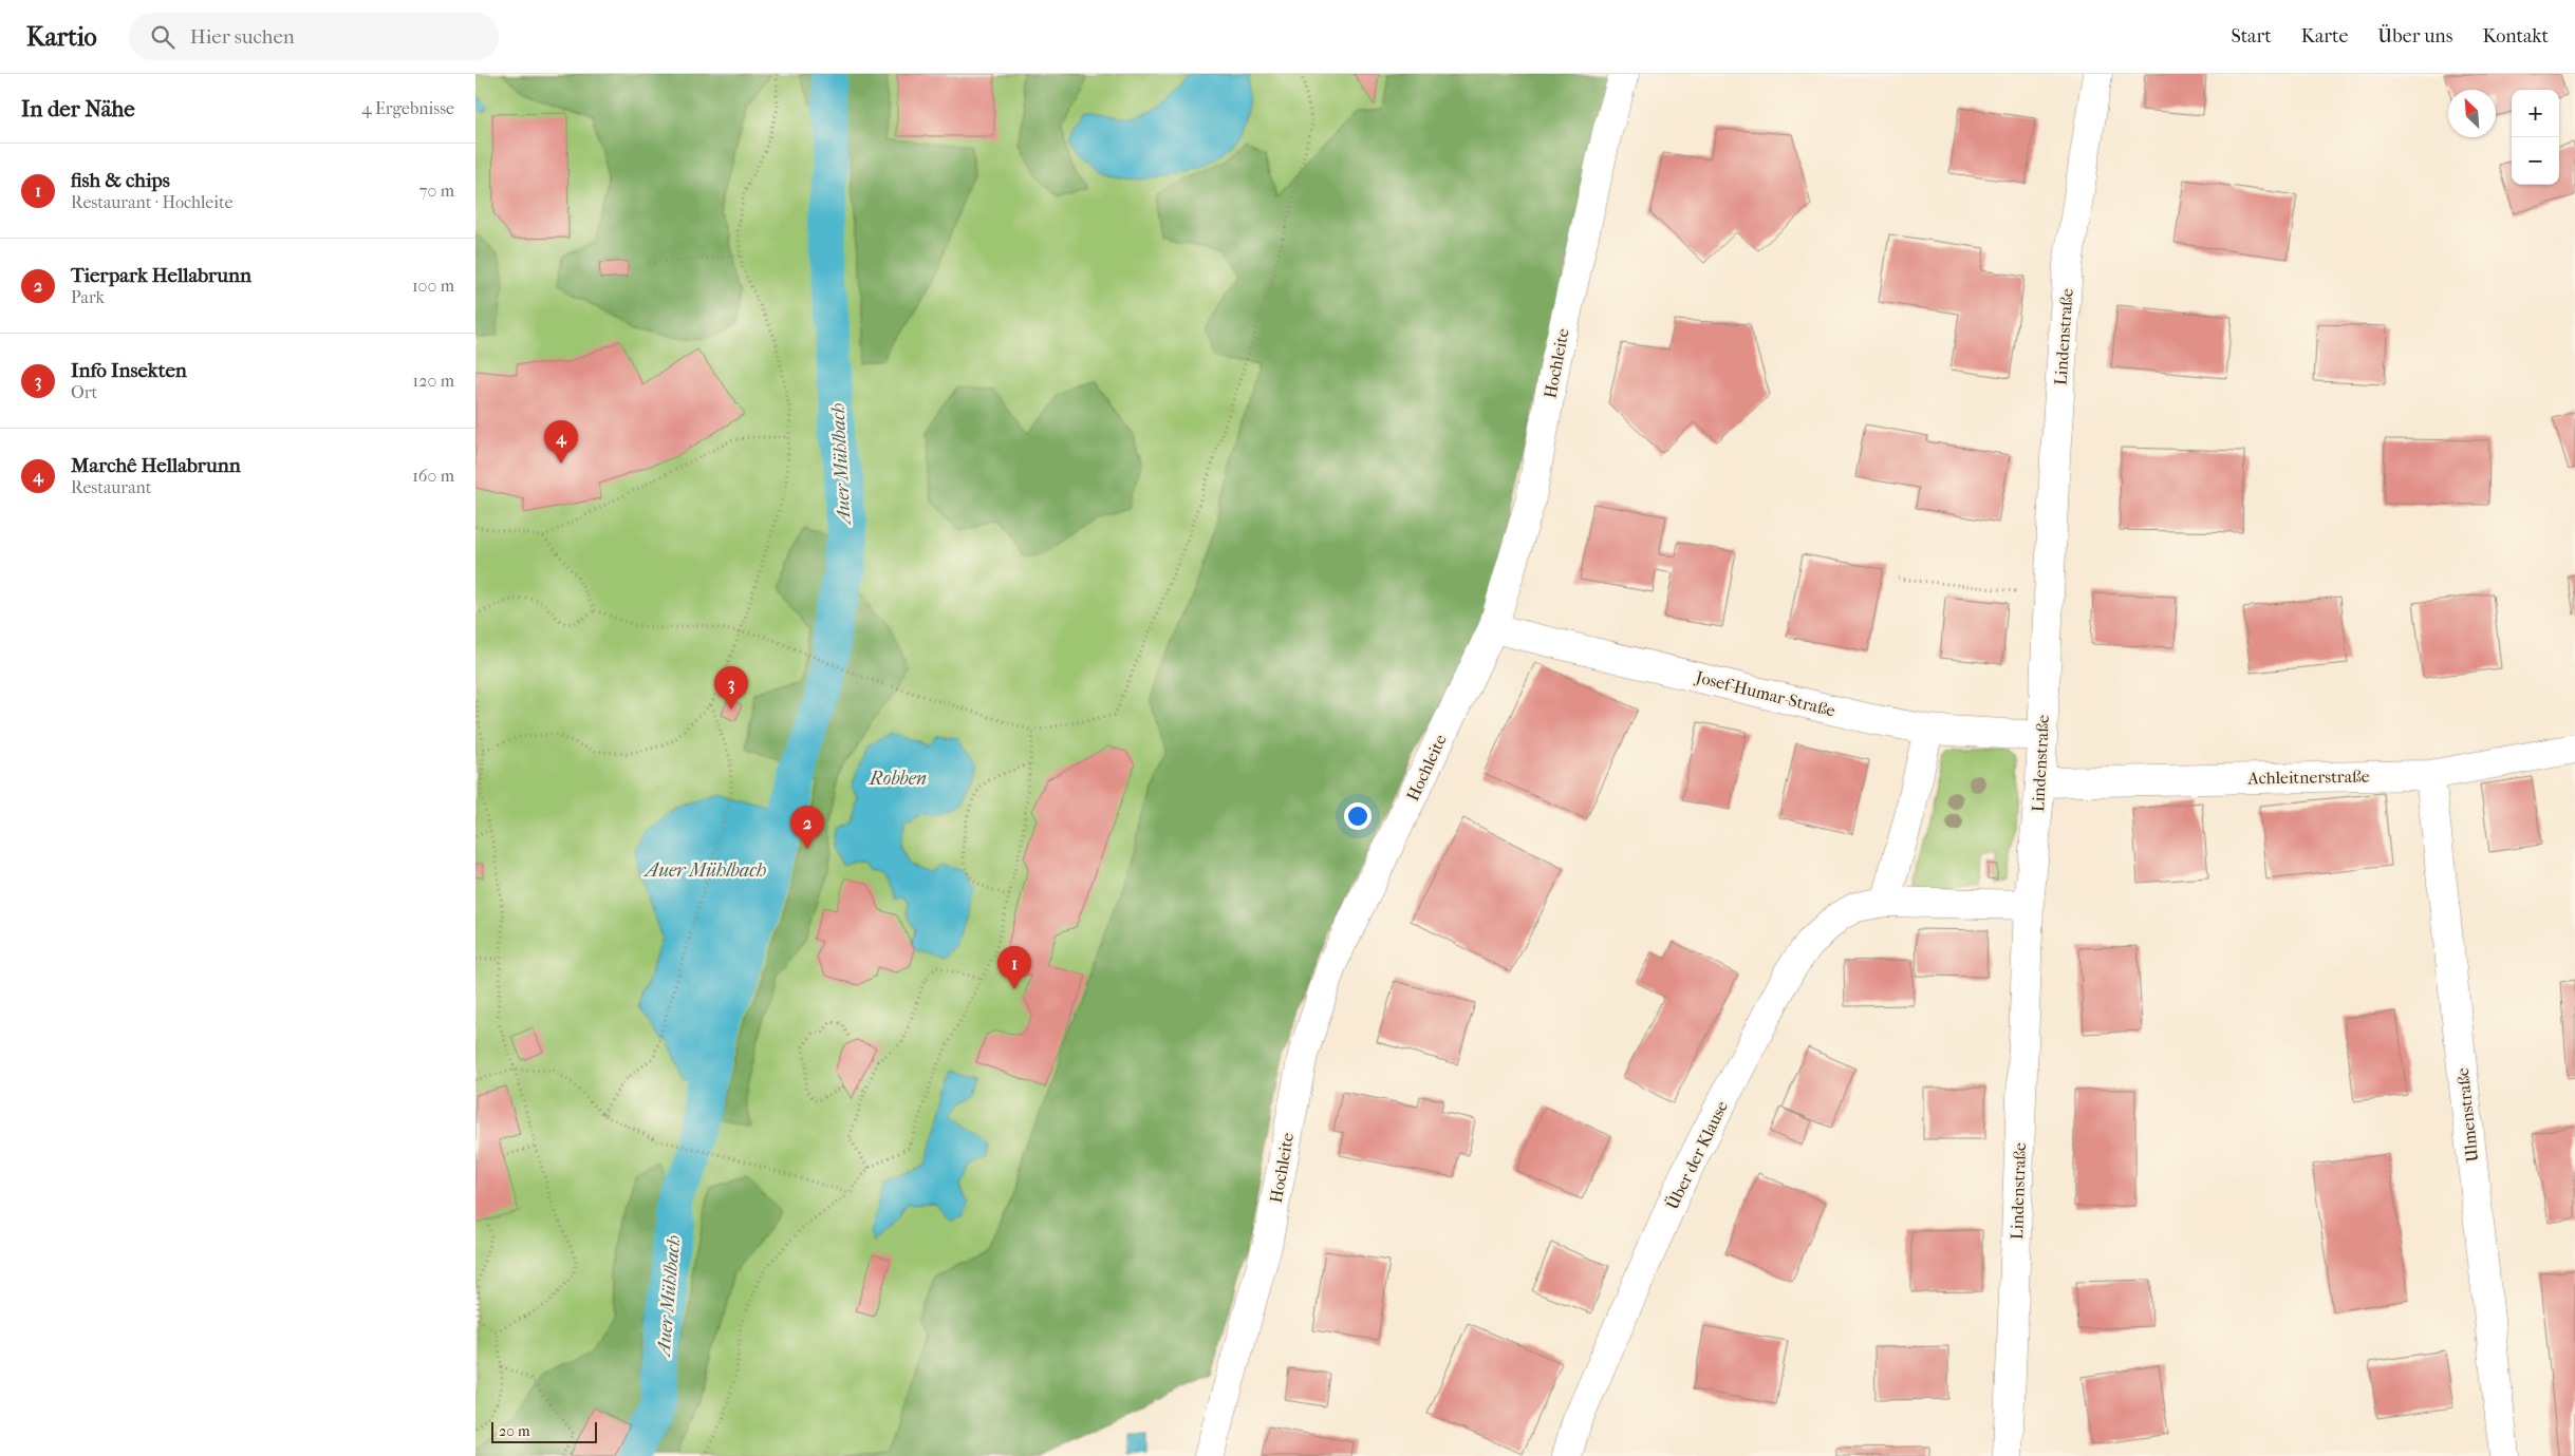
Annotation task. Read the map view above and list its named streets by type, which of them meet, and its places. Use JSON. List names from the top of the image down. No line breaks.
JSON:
{"streets":{"street":["Lindenstraße","Hochleite","Josef-Humar-Straße","Achleitnerstraße","Ulmenstraße","Über der Klause"]},"crossings":[["Lindenstraße","Josef-Humar-Straße"],["Lindenstraße","Achleitnerstraße"],["Lindenstraße","Über der Klause"],["Hochleite","Josef-Humar-Straße"],["Achleitnerstraße","Ulmenstraße"]],"water":["Auer Mühlbach","Robben"],"scale_bar":"20 m","north":"top left","page":{"header":"Kartio","search":"Hier suchen","nav":["Start","Karte","Über uns","Kontakt"],"heading":["In der Nähe","4 Ergebnisse"],"map_buttons":["+","−"],"list":[{"mark":"1","name":"fish & chips","note":"Restaurant · Hochleite","value":"70 m"},{"mark":"2","name":"Tierpark Hellabrunn","note":"Park","value":"100 m"},{"mark":"3","name":"Info Insekten","note":"Ort","value":"120 m"},{"mark":"4","name":"Marchê Hellabrunn","note":"Restaurant","value":"160 m"}],"pins":["4","3","2","1"],"scale":"20 m"}}
